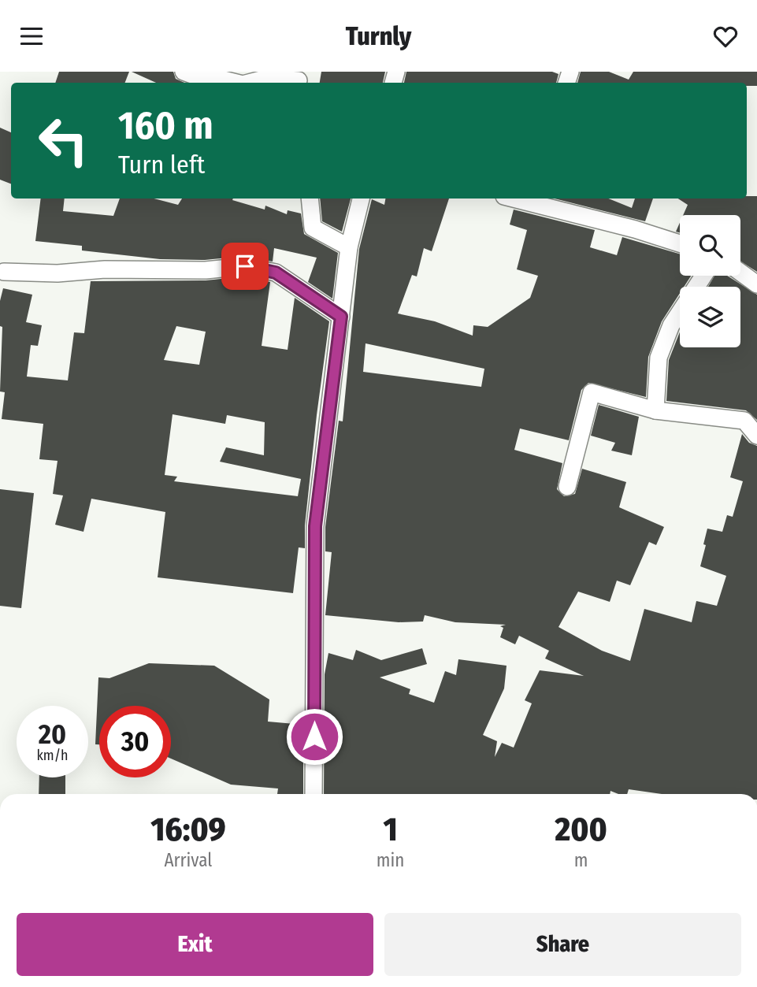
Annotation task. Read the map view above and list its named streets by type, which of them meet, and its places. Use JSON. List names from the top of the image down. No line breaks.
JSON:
{"page":{"header":"Turnly","turn":["160 m","Turn left"],"speed":"20 km/h","limit":"30","eta":["16:09","Arrival","1","min","200","m"],"buttons":["Exit","Share"]}}
